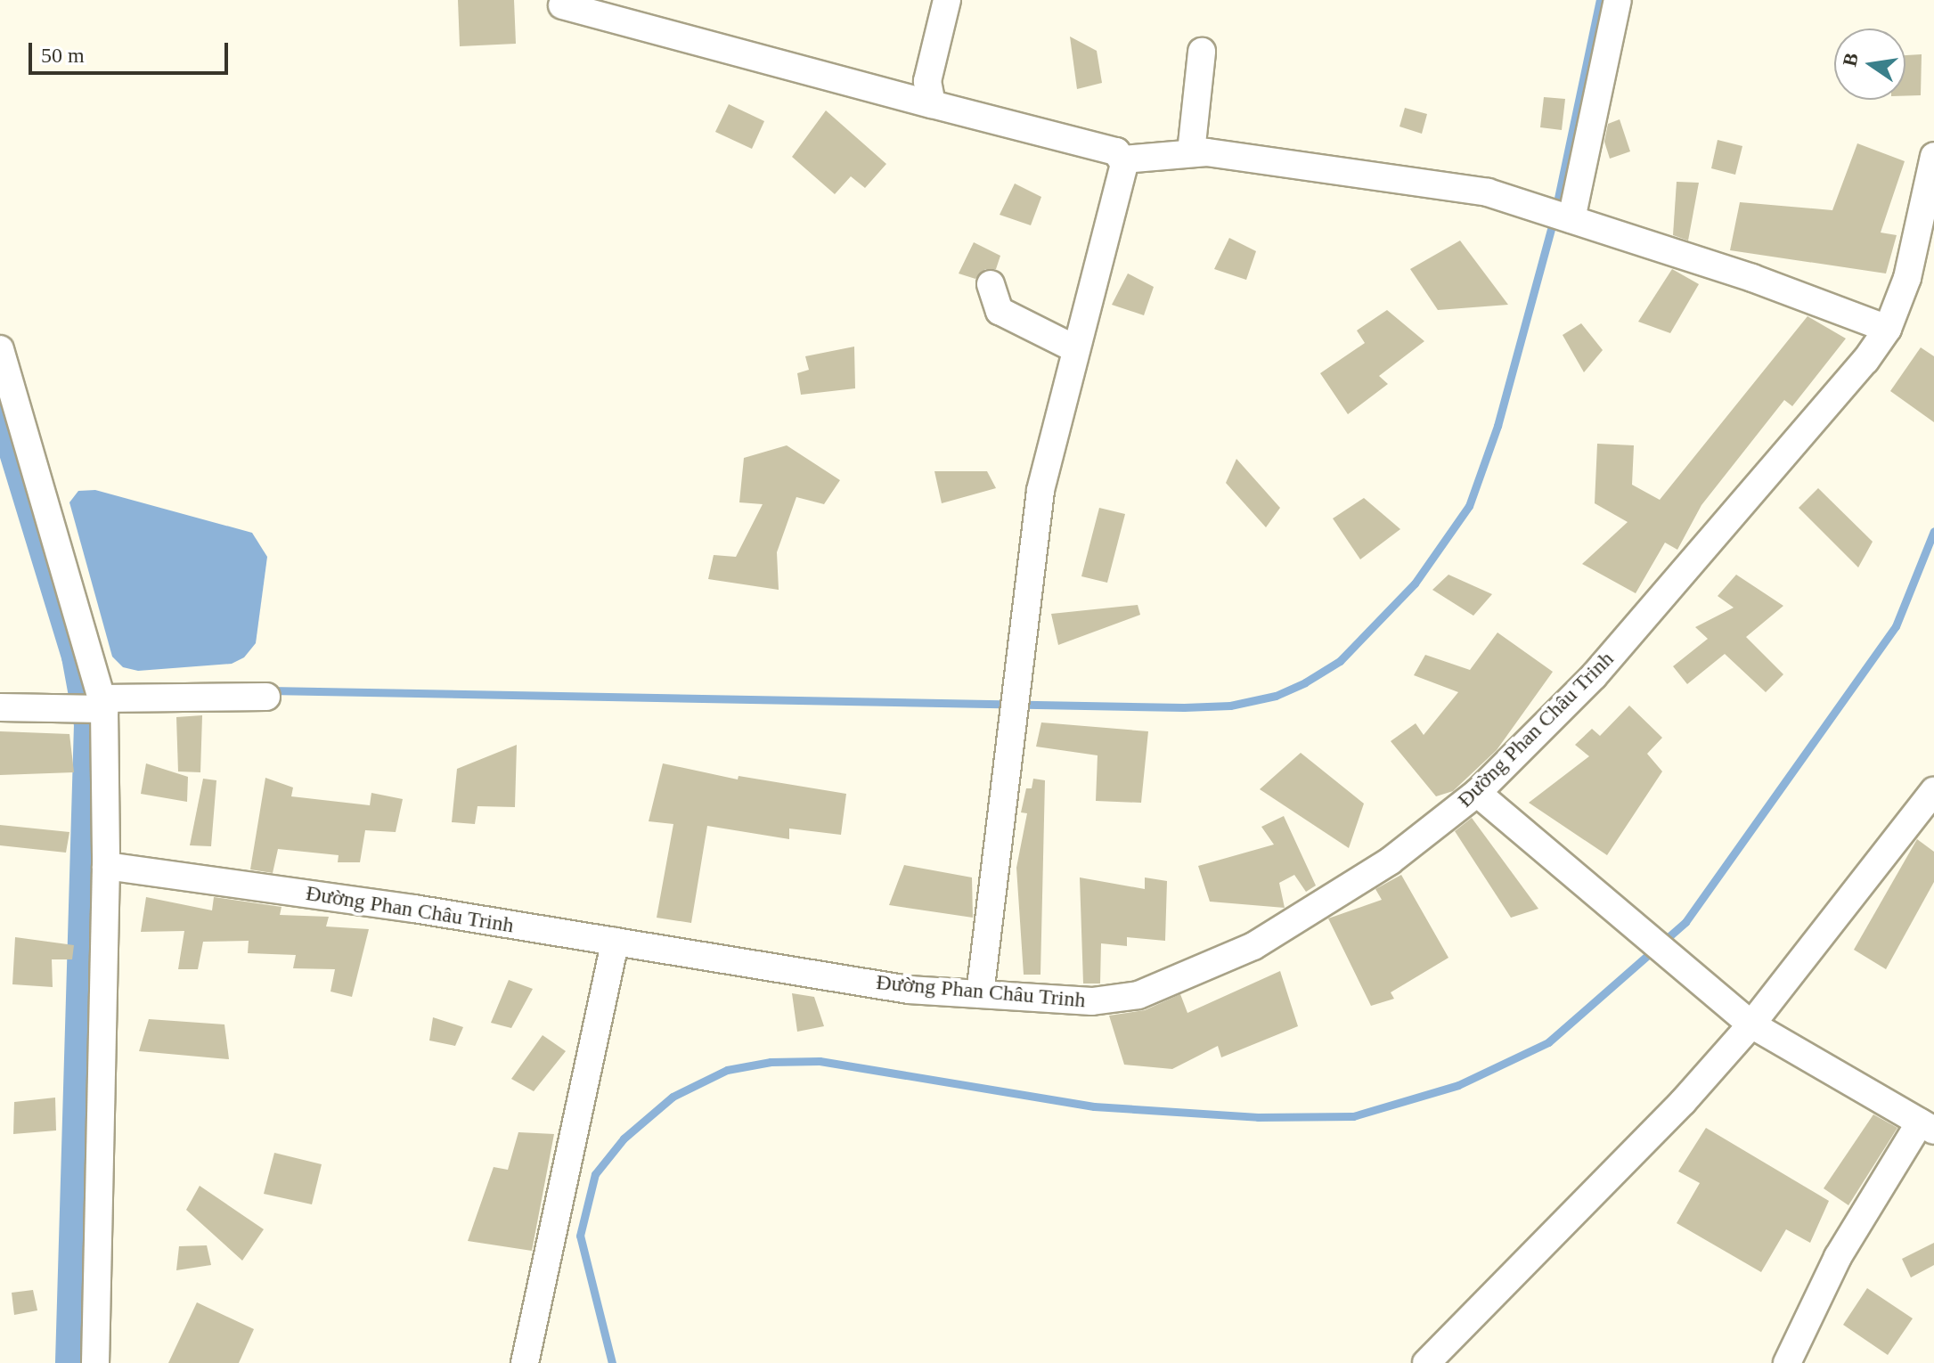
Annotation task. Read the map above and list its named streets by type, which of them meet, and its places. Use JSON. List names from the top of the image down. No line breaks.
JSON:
{"streets":{"street":["Đường Phan Châu Trinh"]},"scale_bar":"50 m","north":"left"}
